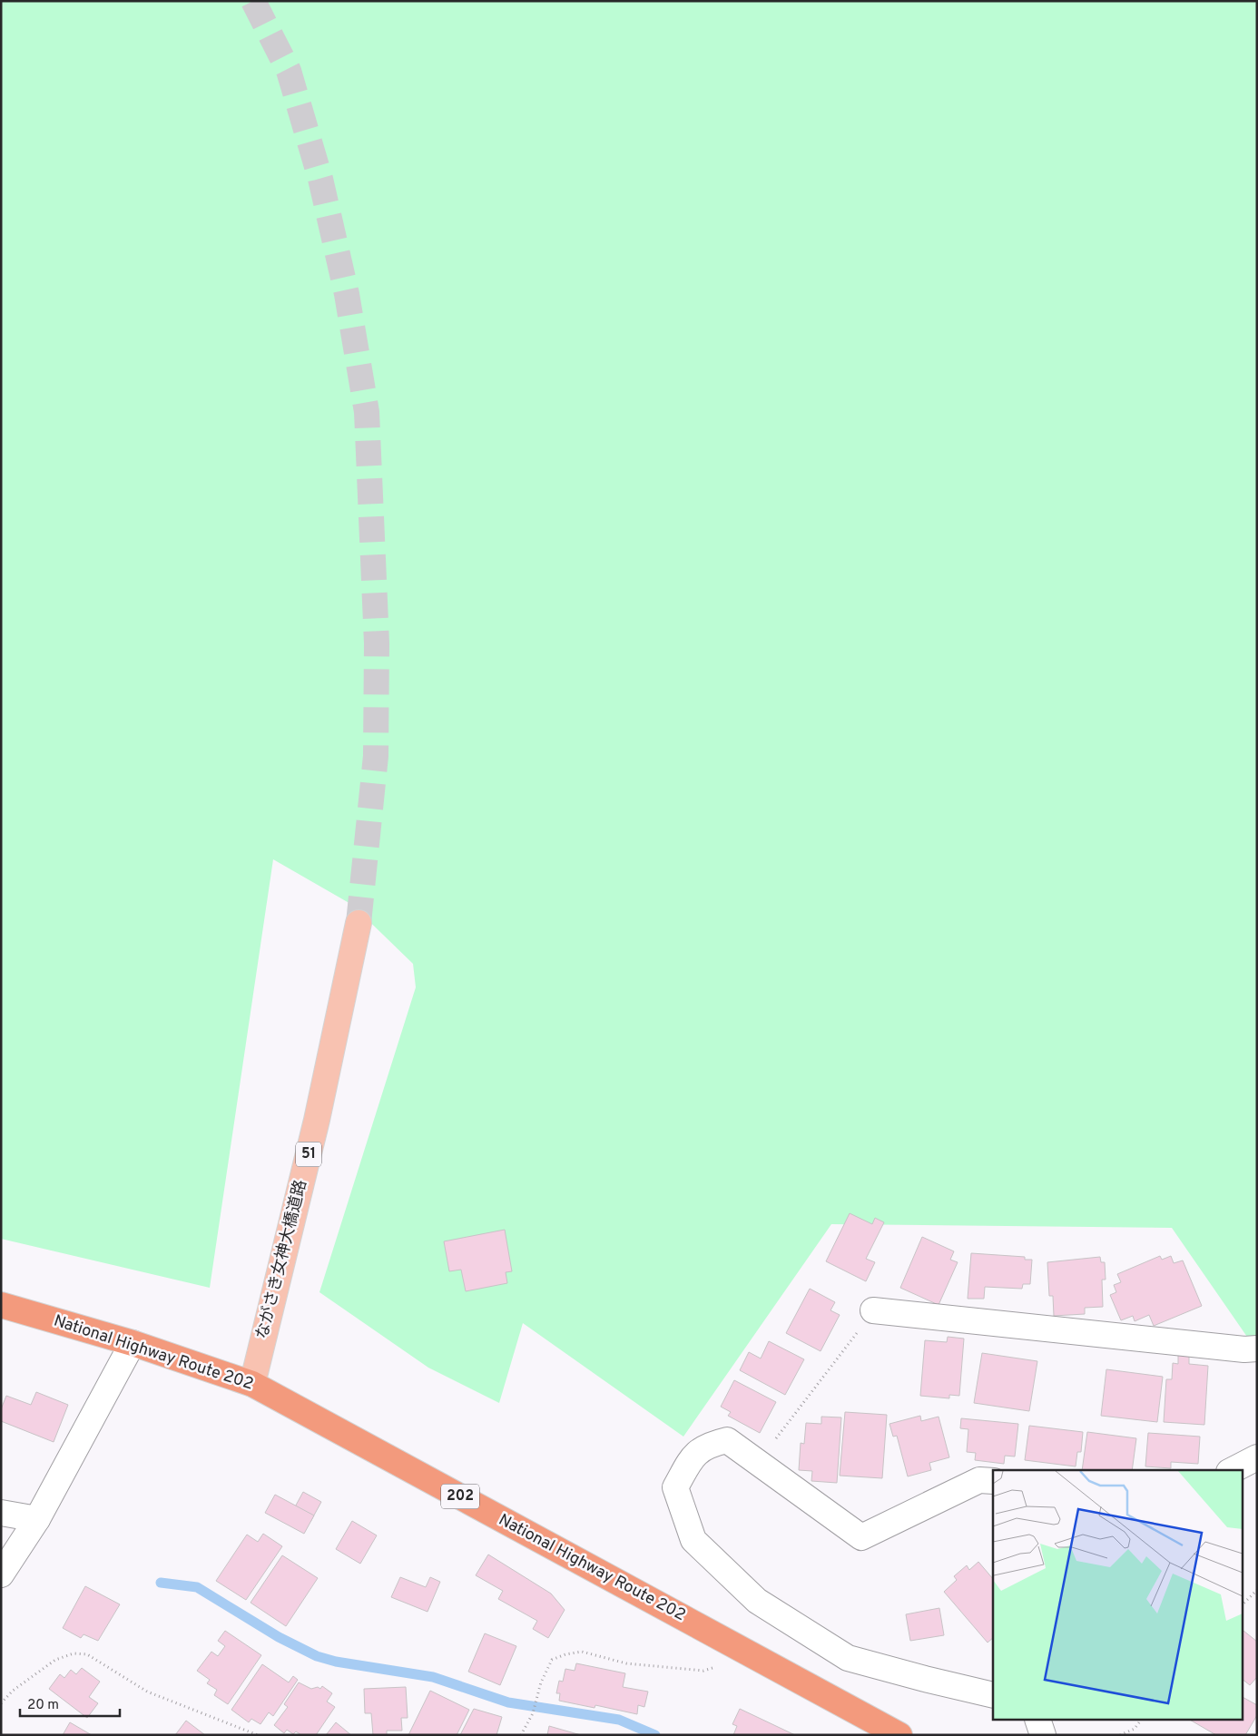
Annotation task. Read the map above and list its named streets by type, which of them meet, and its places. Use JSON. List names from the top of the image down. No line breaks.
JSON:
{"streets":{"highway":["National Highway Route 202","202"],"main road":["51","ながさき女神大橋道路"]},"crossings":[["ながさき女神大橋道路","National Highway Route 202"]],"scale_bar":"20 m"}
